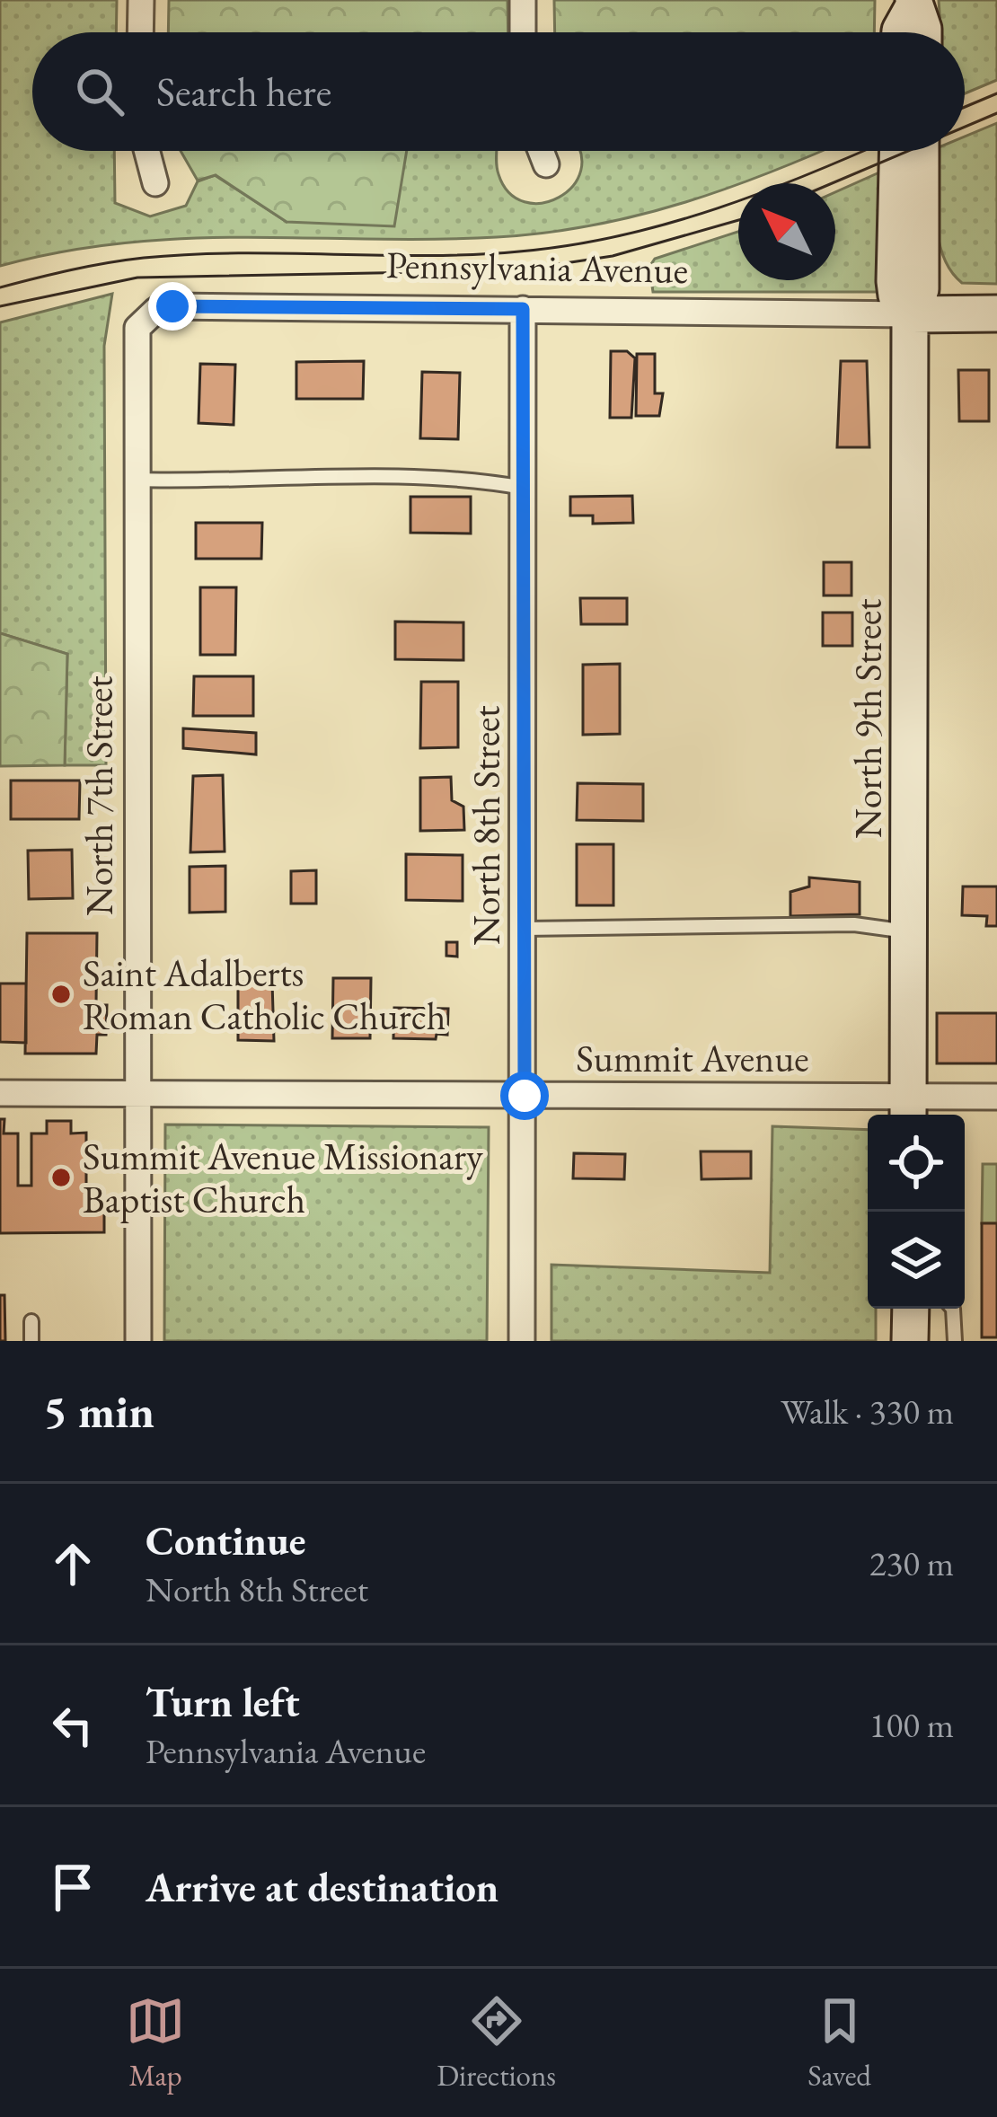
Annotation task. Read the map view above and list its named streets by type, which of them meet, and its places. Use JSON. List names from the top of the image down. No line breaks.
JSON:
{"streets":{"main road":["Pennsylvania Avenue","North 9th Street"],"street":["North 7th Street","North 8th Street","Summit Avenue"]},"crossings":[["Pennsylvania Avenue","North 9th Street"],["Pennsylvania Avenue","North 7th Street"],["Pennsylvania Avenue","North 8th Street"],["North 9th Street","Summit Avenue"],["North 7th Street","Summit Avenue"],["North 8th Street","Summit Avenue"]],"places":["Saint Adalberts Roman Catholic Church","Summit Avenue Missionary Baptist Church"],"north":"top left","page":{"search":"Search here","heading":["5 min","Walk · 330 m"],"list":[["Continue","North 8th Street","230 m"],["Turn left","Pennsylvania Avenue","100 m"],"Arrive at destination"],"nav":["Map","Directions","Saved"]}}
